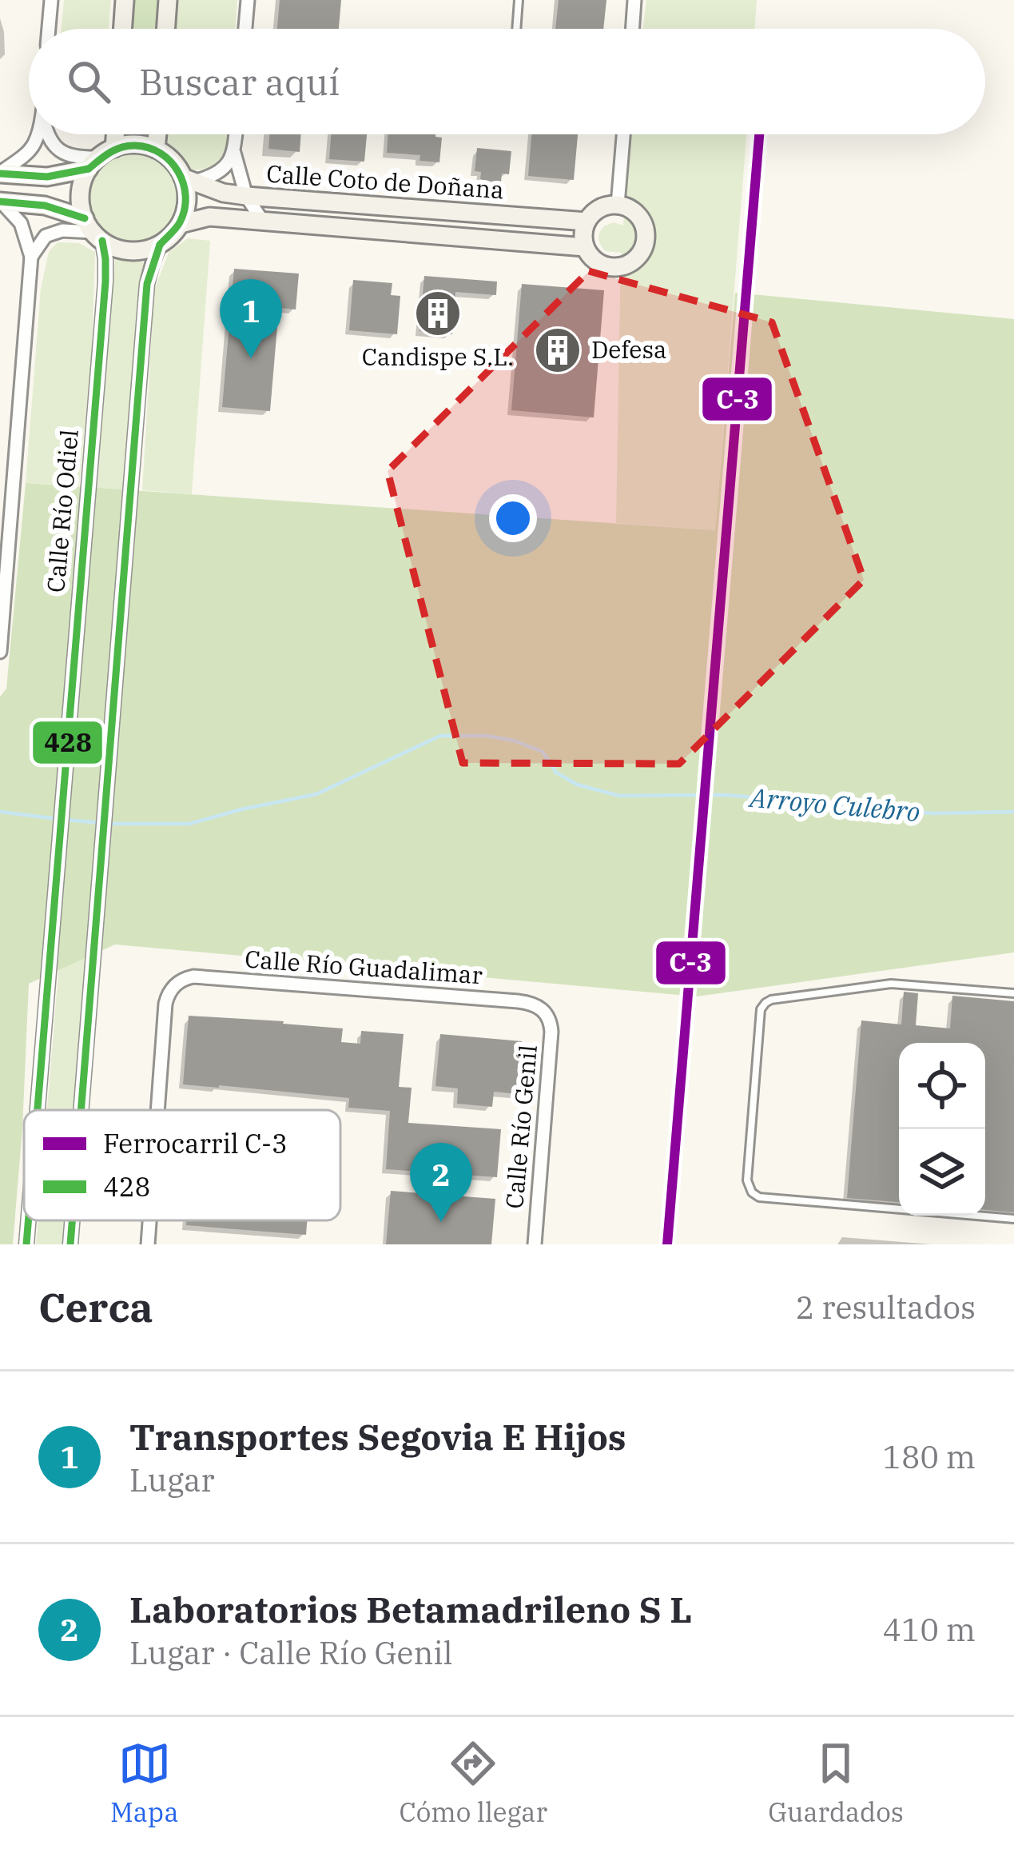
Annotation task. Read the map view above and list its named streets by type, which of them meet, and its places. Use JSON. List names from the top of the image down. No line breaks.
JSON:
{"streets":{"street":["Calle Coto de Doñana","Calle Río Odiel","Calle Río Guadalimar","Calle Río Genil"]},"crossings":[["Calle Coto de Doñana","Calle Río Odiel"],["Calle Río Guadalimar","Calle Río Genil"]],"water":["Arroyo Culebro"],"places":{"building":["Candispe S.L.","Defesa"]},"lines":["rail line C-3","transit line 428"],"legend":["Ferrocarril C-3","428"],"page":{"search":"Buscar aquí","pins":["1","2"],"heading":["Cerca","2 resultados"],"list":[{"mark":"1","name":"Transportes Segovia E Hijos","note":"Lugar","value":"180 m"},{"mark":"2","name":"Laboratorios Betamadrileno S L","note":"Lugar · Calle Río Genil","value":"410 m"}],"nav":["Mapa","Cómo llegar","Guardados"]}}
